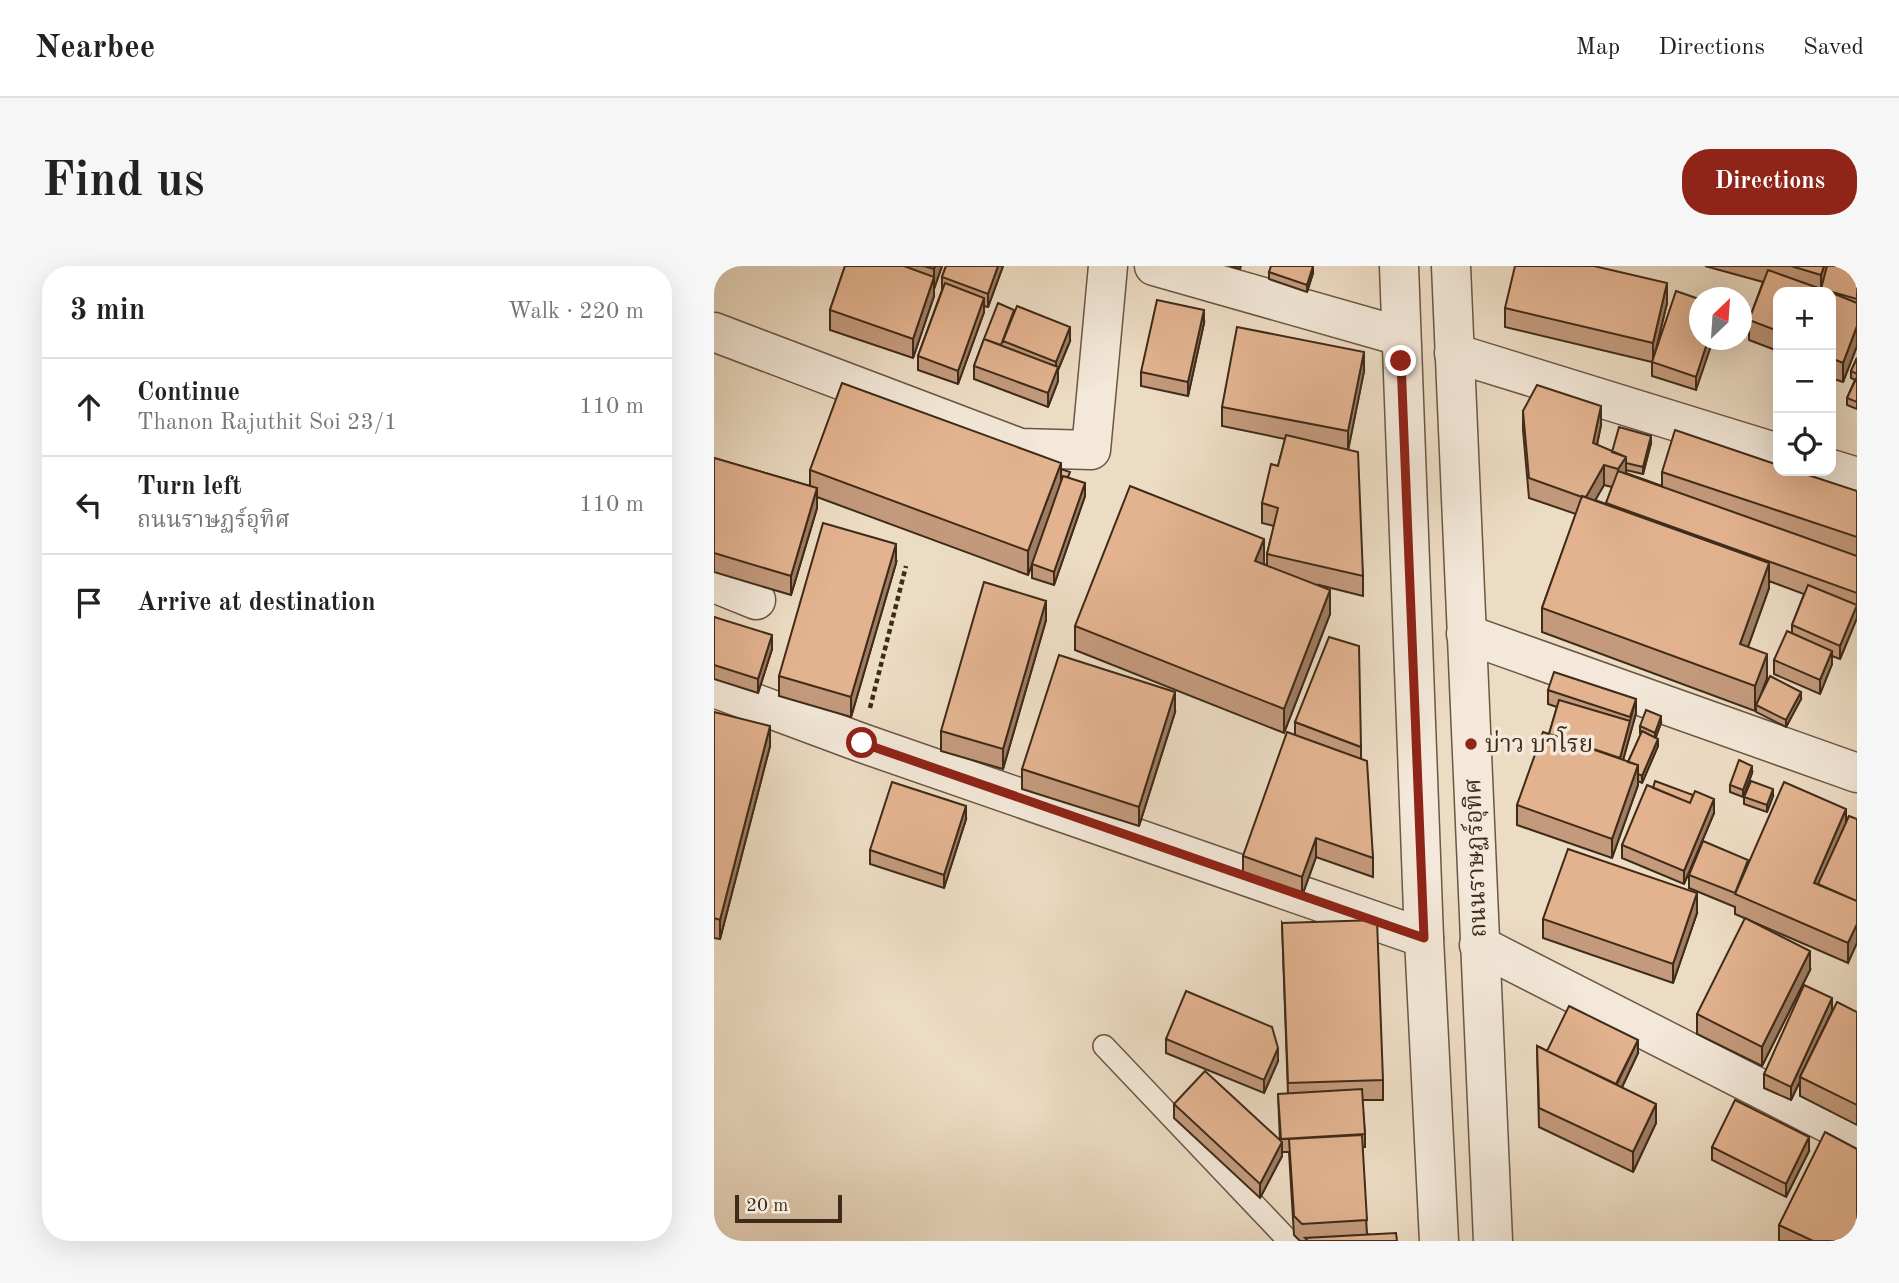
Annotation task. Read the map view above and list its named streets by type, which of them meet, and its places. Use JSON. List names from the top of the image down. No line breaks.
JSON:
{"streets":{"street":["ถนนราษฏร์อุทิศ"]},"places":["บ่าว บาโรย"],"scale_bar":"20 m","north":"top right","page":{"header":"Nearbee","nav":["Map","Directions","Saved"],"buttons":"Directions","title":"Find us","heading":["3 min","Walk · 220 m"],"map_buttons":["+","−"],"list":[["Continue","Thanon Rajuthit Soi 23/1","110 m"],["Turn left","ถนนราษฏร์อุทิศ","110 m"],"Arrive at destination"],"scale":"20 m"}}
